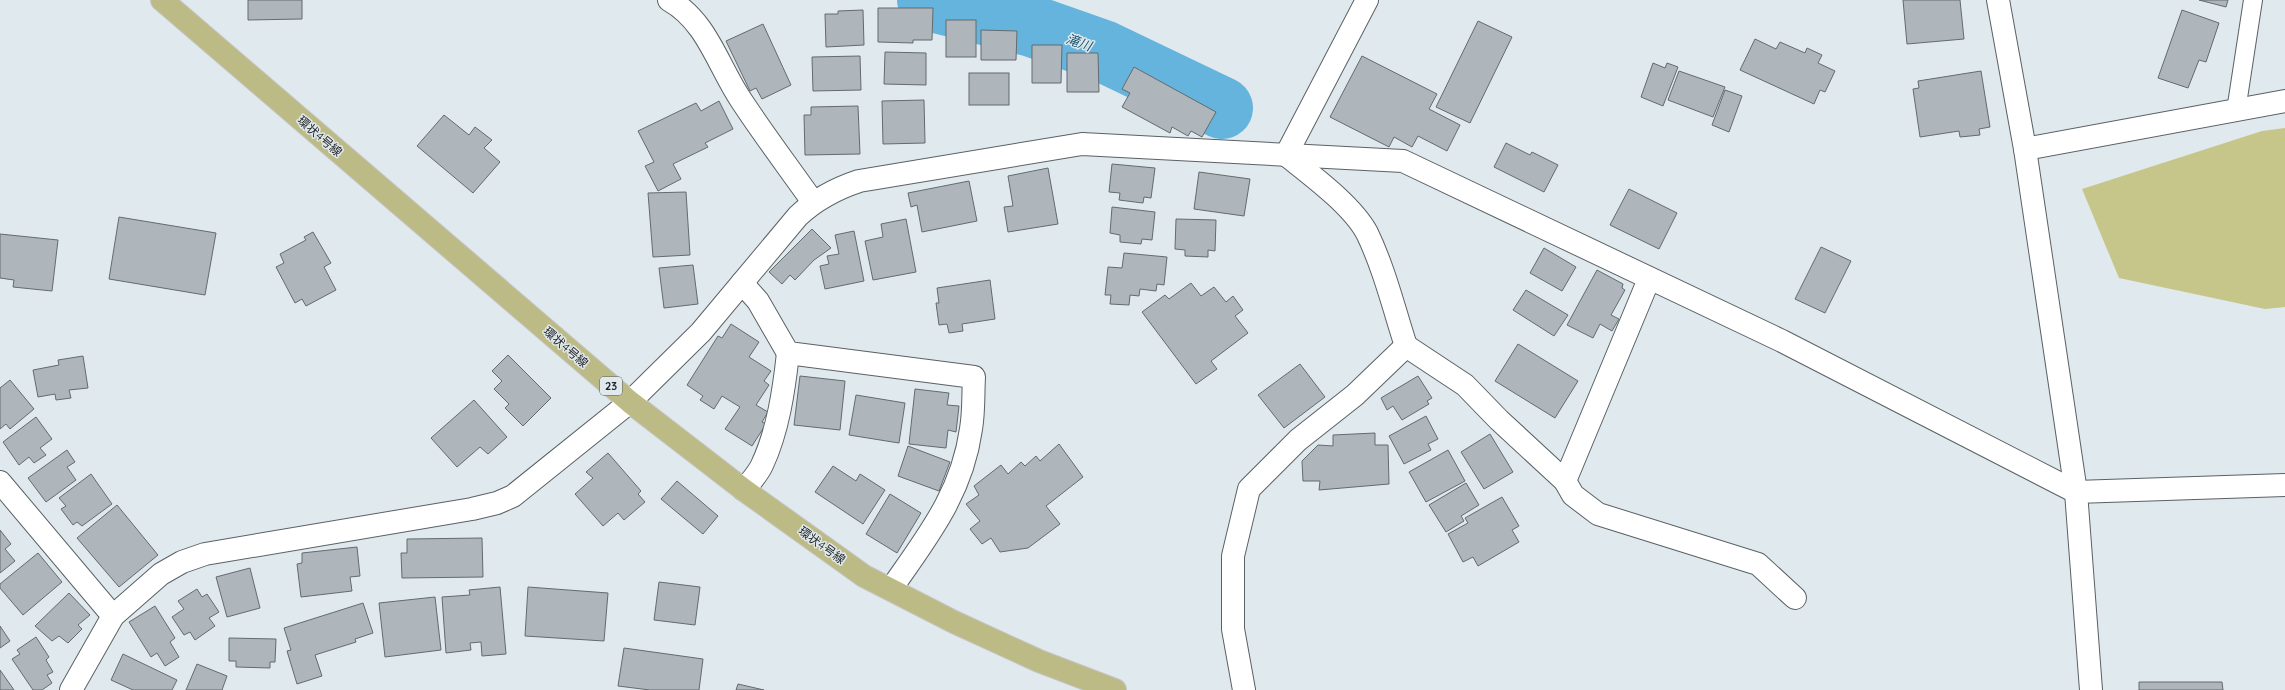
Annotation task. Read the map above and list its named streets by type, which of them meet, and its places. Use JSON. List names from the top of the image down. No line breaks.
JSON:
{"streets":{"main road":["環状4号線","23"]},"water":["滝川"]}
